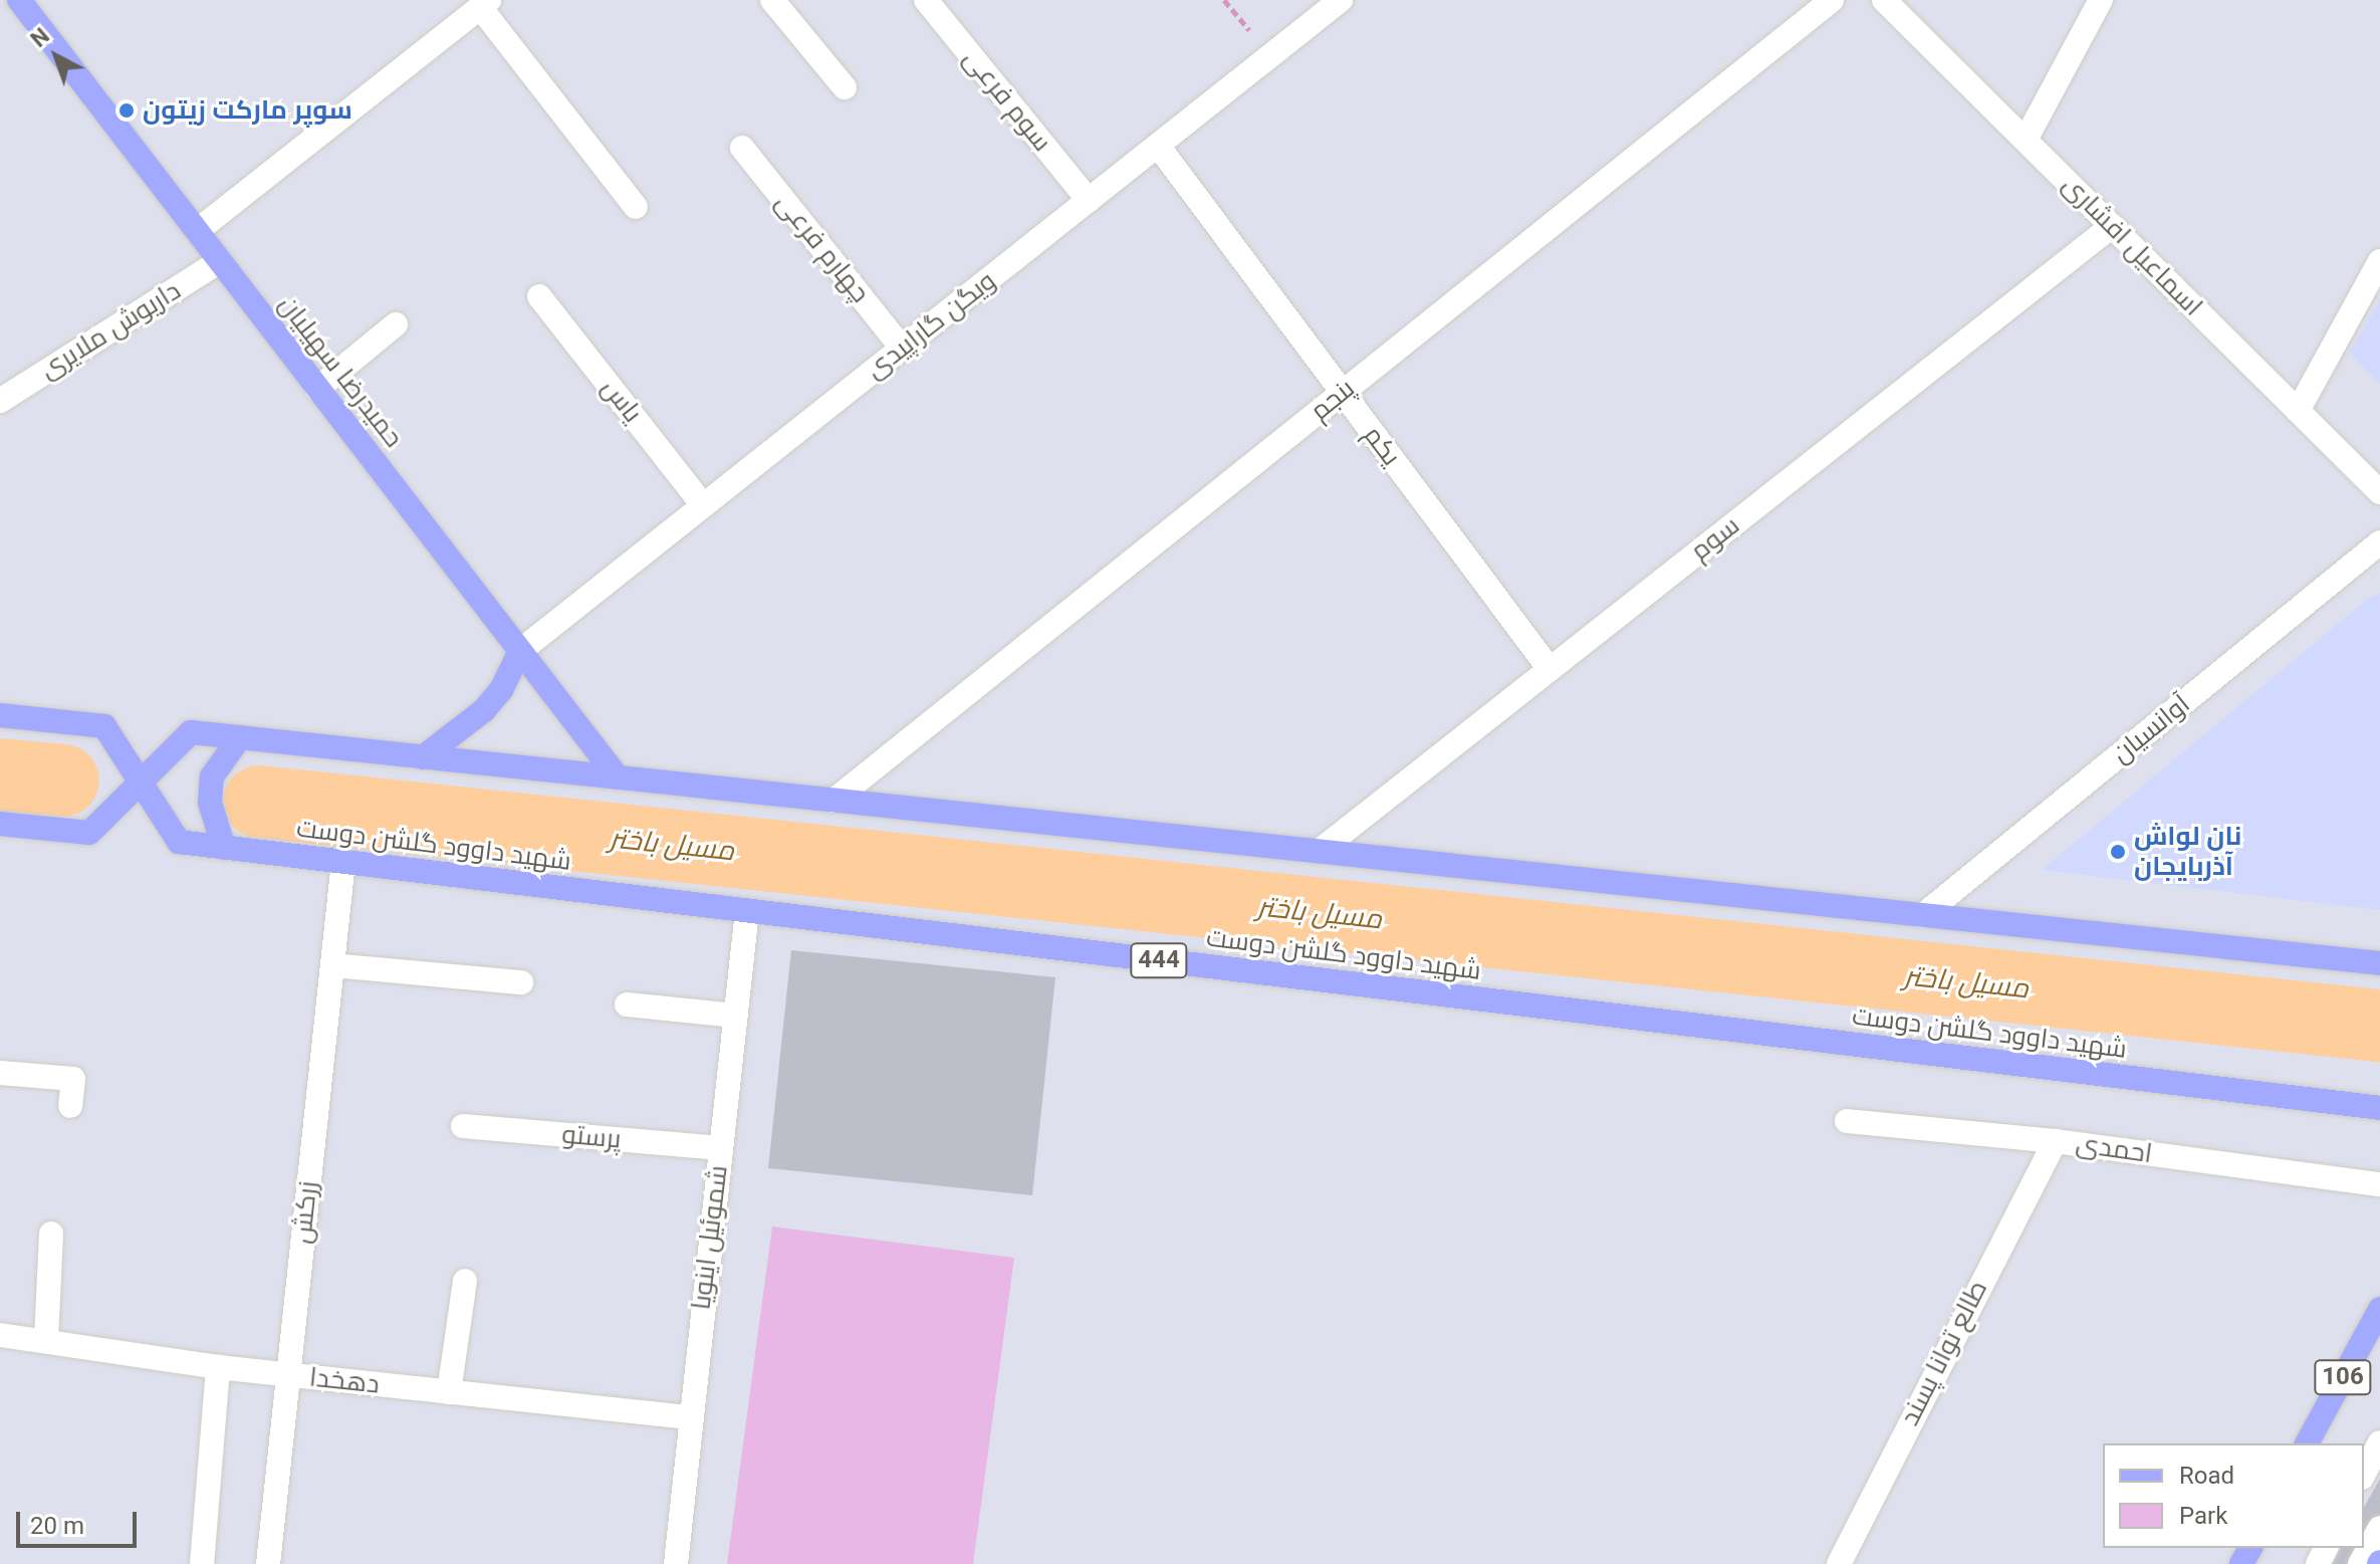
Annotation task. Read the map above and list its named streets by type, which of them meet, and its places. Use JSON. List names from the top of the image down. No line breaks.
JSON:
{"streets":{"main road":["حمیدرضا سهیلیان","شهید داوود گلشن دوست","444","106"],"street":["سوم فرعی","اسماعیل افشاری","چهارم فرعی","ویگن گاراپیدی","داریوش ملایری","پنجم","یاس","یکم","سوم","آوانسیان","پرستو","احمدی","زرکش","شموئیل اینویا","طالع توانا پسند","دهخدا"]},"crossings":[["سوم فرعی","ویگن گاراپیدی"],["اسماعیل افشاری","سوم"],["چهارم فرعی","ویگن گاراپیدی"],["ویگن گاراپیدی","حمیدرضا سهیلیان"],["ویگن گاراپیدی","یاس"],["ویگن گاراپیدی","یکم"],["داریوش ملایری","حمیدرضا سهیلیان"],["پنجم","یکم"],["یکم","سوم"],["شهید داوود گلشن دوست","زرکش"],["شهید داوود گلشن دوست","شموئیل اینویا"],["پرستو","شموئیل اینویا"],["احمدی","طالع توانا پسند"],["زرکش","دهخدا"],["شموئیل اینویا","دهخدا"]],"water":["مسیل باختر"],"places":["سوپر مارکت زیتون","نان لواش آذربایجان"],"legend":["Road","Park"],"scale_bar":"20 m","north":"top left"}
